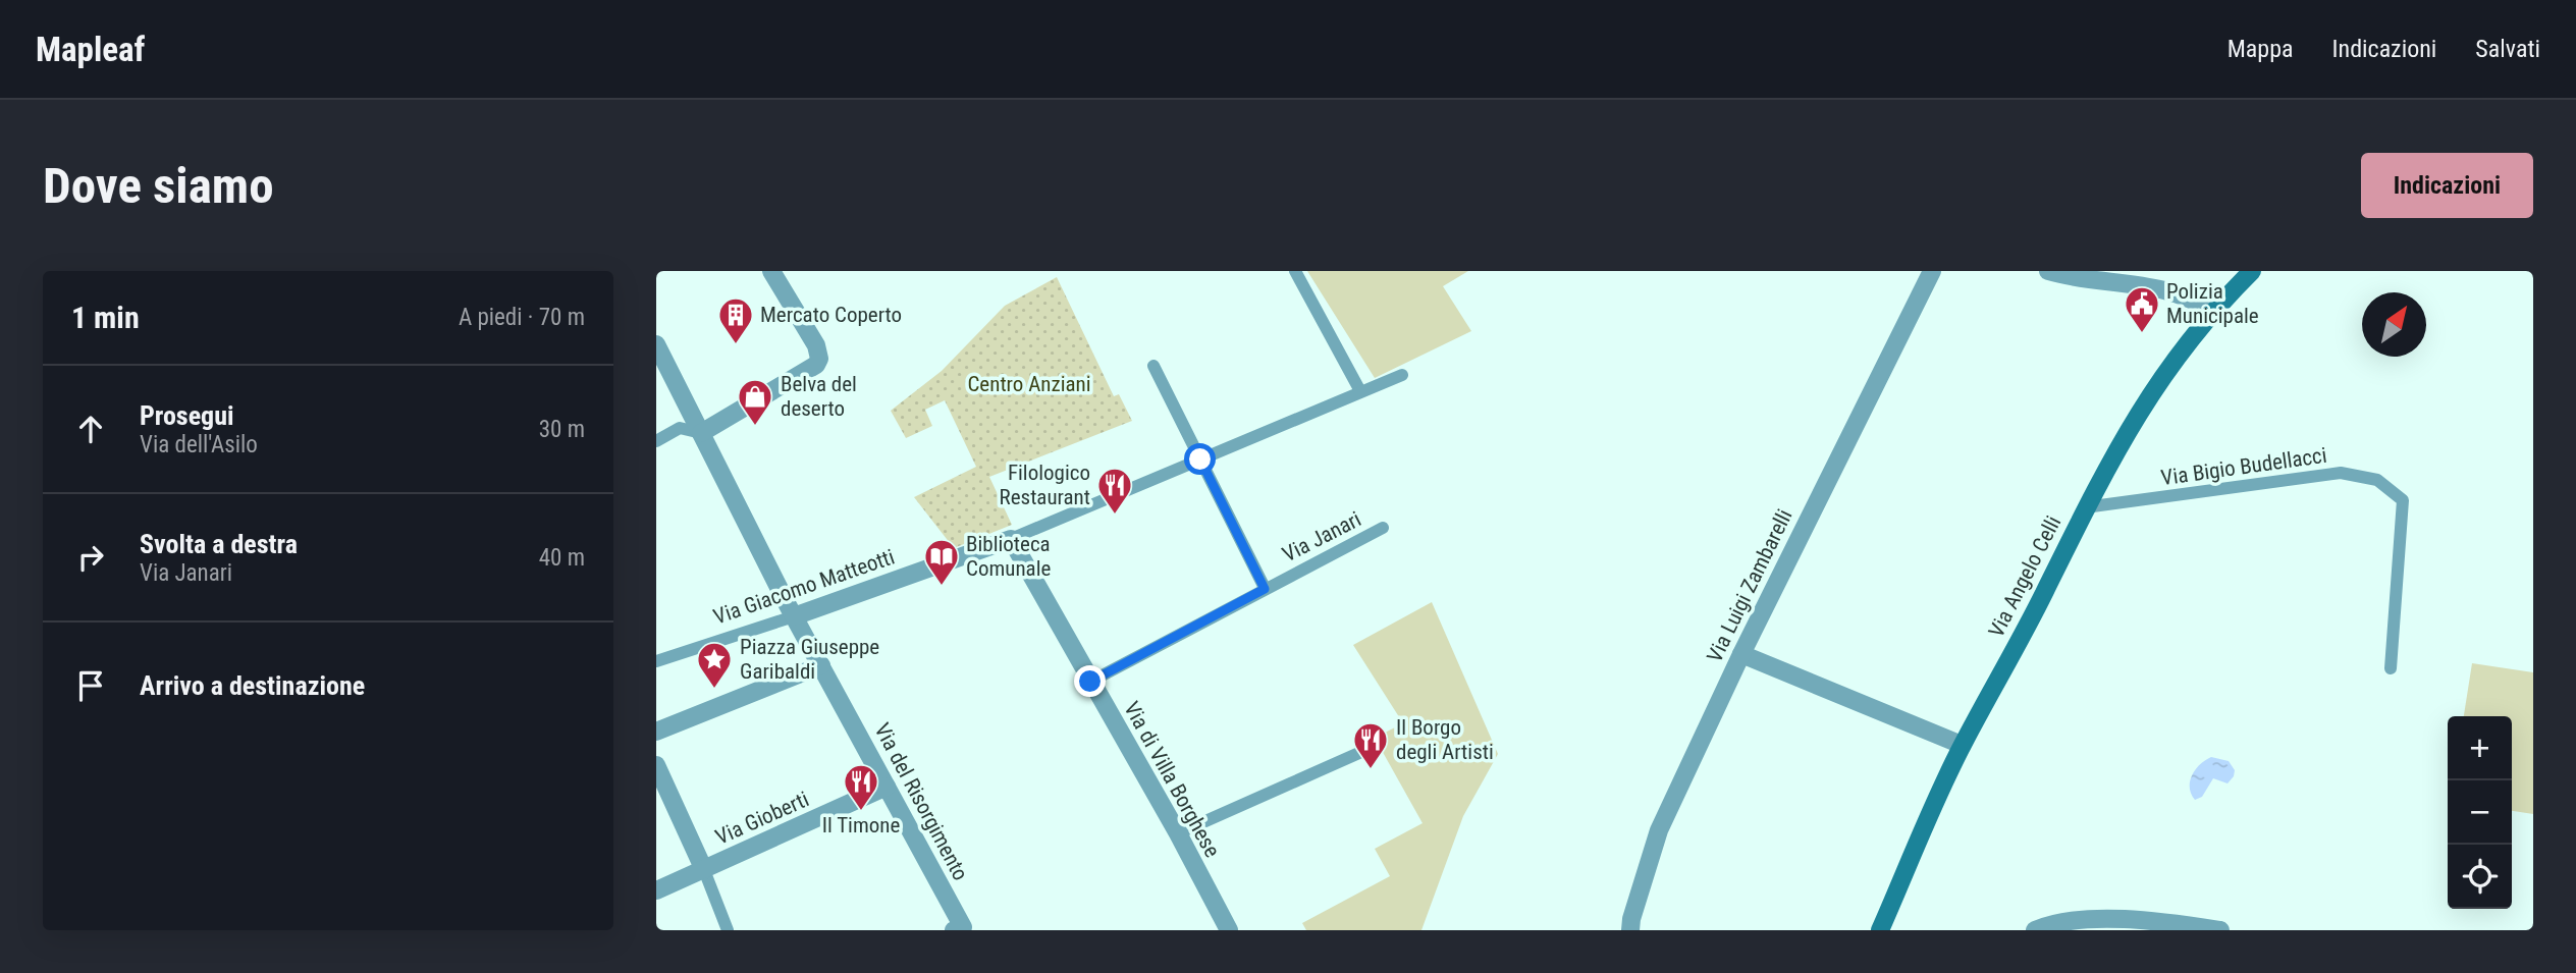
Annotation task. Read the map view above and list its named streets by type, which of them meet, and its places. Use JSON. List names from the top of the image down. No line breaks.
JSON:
{"streets":{"main road":["Via Angelo Celli"],"street":["Via Luigi Zambarelli","Via Giacomo Matteotti","Via di Villa Borghese","Via del Risorgimento","Via Gioberti"],"lane":["Via Bigio Budellacci","Via Janari"]},"crossings":[["Via Bigio Budellacci","Via Angelo Celli"],["Via Janari","Via di Villa Borghese"],["Via Giacomo Matteotti","Via di Villa Borghese"],["Via Giacomo Matteotti","Via del Risorgimento"],["Via del Risorgimento","Via Gioberti"]],"parks":["Centro Anziani"],"places":{"public building":["Polizia Municipale"],"building":["Mercato Coperto"],"shop":["Belva del deserto"],"restaurant":["Filologico Restaurant","Il Borgo degli Artisti","Il Timone"],"library":["Biblioteca Comunale"],"place":["Piazza Giuseppe Garibaldi"]},"north":"top right","page":{"header":"Mapleaf","nav":["Mappa","Indicazioni","Salvati"],"buttons":"Indicazioni","title":"Dove siamo","heading":["1 min","A piedi · 70 m"],"list":[["Prosegui","Via dell'Asilo","30 m"],["Svolta a destra","Via Janari","40 m"],"Arrivo a destinazione"],"map_buttons":["+","−"]}}
